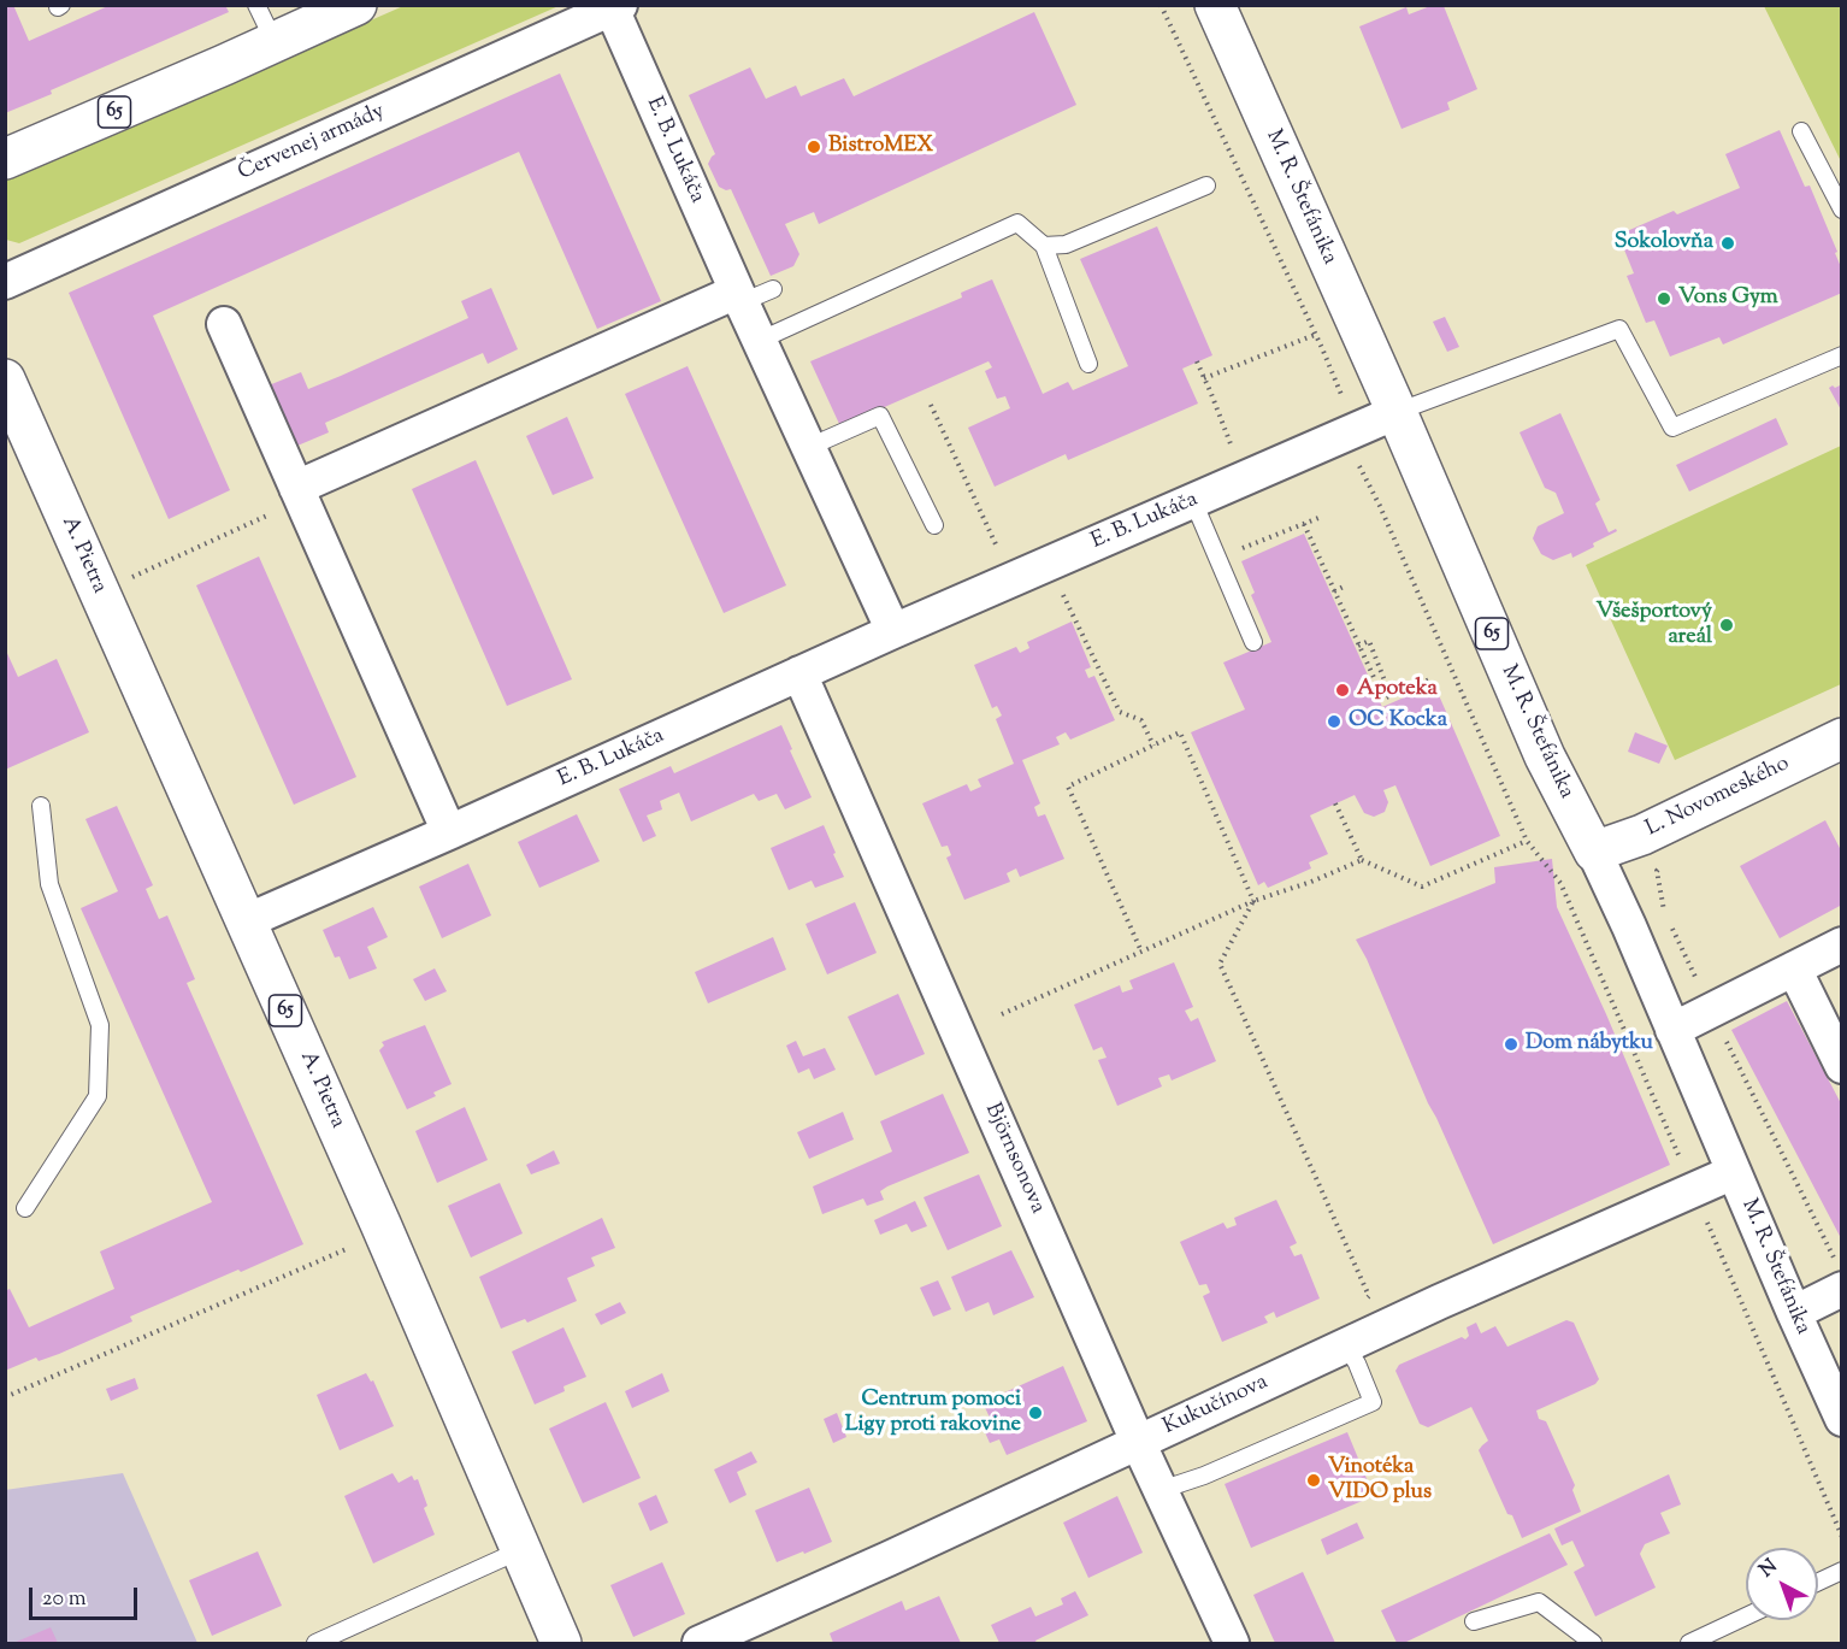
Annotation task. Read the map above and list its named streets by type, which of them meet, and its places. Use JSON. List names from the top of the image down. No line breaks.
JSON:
{"streets":{"main road":["65","M. R. Štefánika","A. Pietra","L. Novomeského"],"street":["Červenej armády","E. B. Lukáča","Björnsonova","Kukučínova"]},"crossings":[["Červenej armády","E. B. Lukáča"],["E. B. Lukáča","M. R. Štefánika"],["E. B. Lukáča","A. Pietra"],["E. B. Lukáča","Björnsonova"],["M. R. Štefánika","L. Novomeského"],["M. R. Štefánika","Kukučínova"],["Björnsonova","Kukučínova"]],"places":["BistroMEX","Sokolovňa","Vons Gym","Všešportový areál","Apoteka","OC Kocka","Dom nábytku","Centrum pomoci Ligy proti rakovine","Vinotéka VIDO plus"],"scale_bar":"20 m","north":"top left"}
